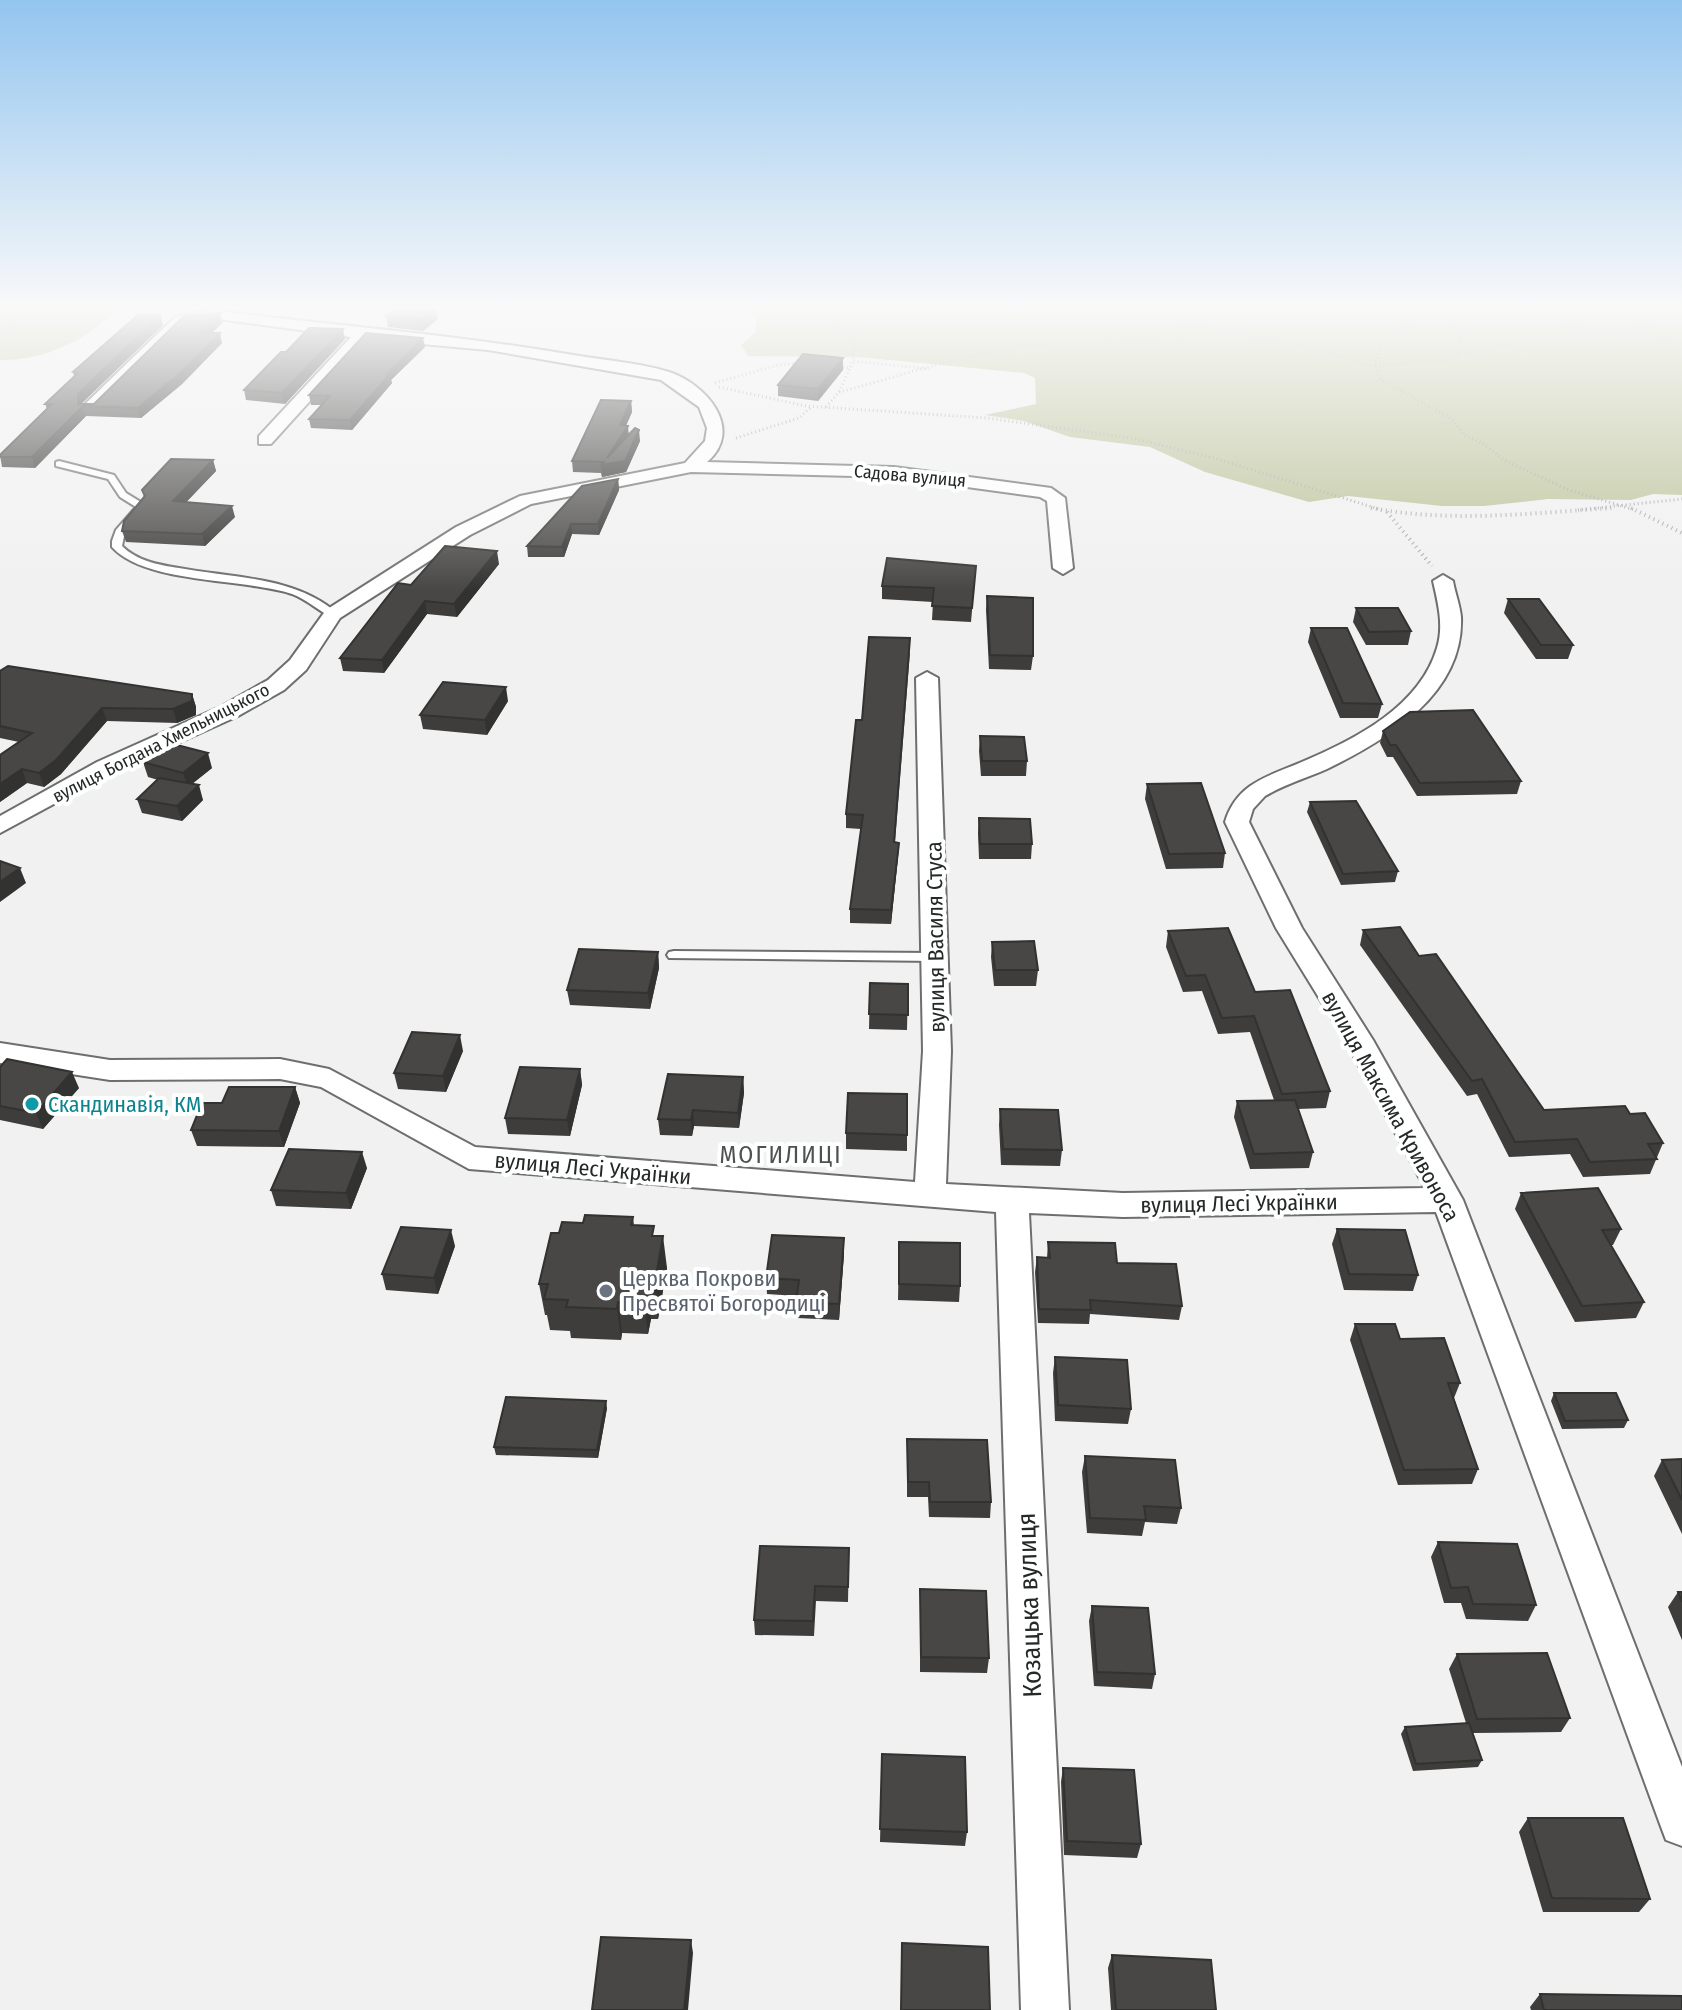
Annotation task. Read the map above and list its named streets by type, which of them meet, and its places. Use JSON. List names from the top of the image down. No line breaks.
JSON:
{"streets":{"street":["Садова вулиця","вулиця Богдана Хмельницького","вулиця Василя Стуса","вулиця Максима Кривоноса","вулиця Лесі Українки","Козацька вулиця"]},"crossings":[["Садова вулиця","вулиця Богдана Хмельницького"],["вулиця Василя Стуса","вулиця Лесі Українки"],["вулиця Максима Кривоноса","вулиця Лесі Українки"],["вулиця Лесі Українки","Козацька вулиця"]],"districts":["МОГИЛИЦІ"],"places":["Скандинавія, КМ","Церква Покрови Пресвятої Богородиці"]}
